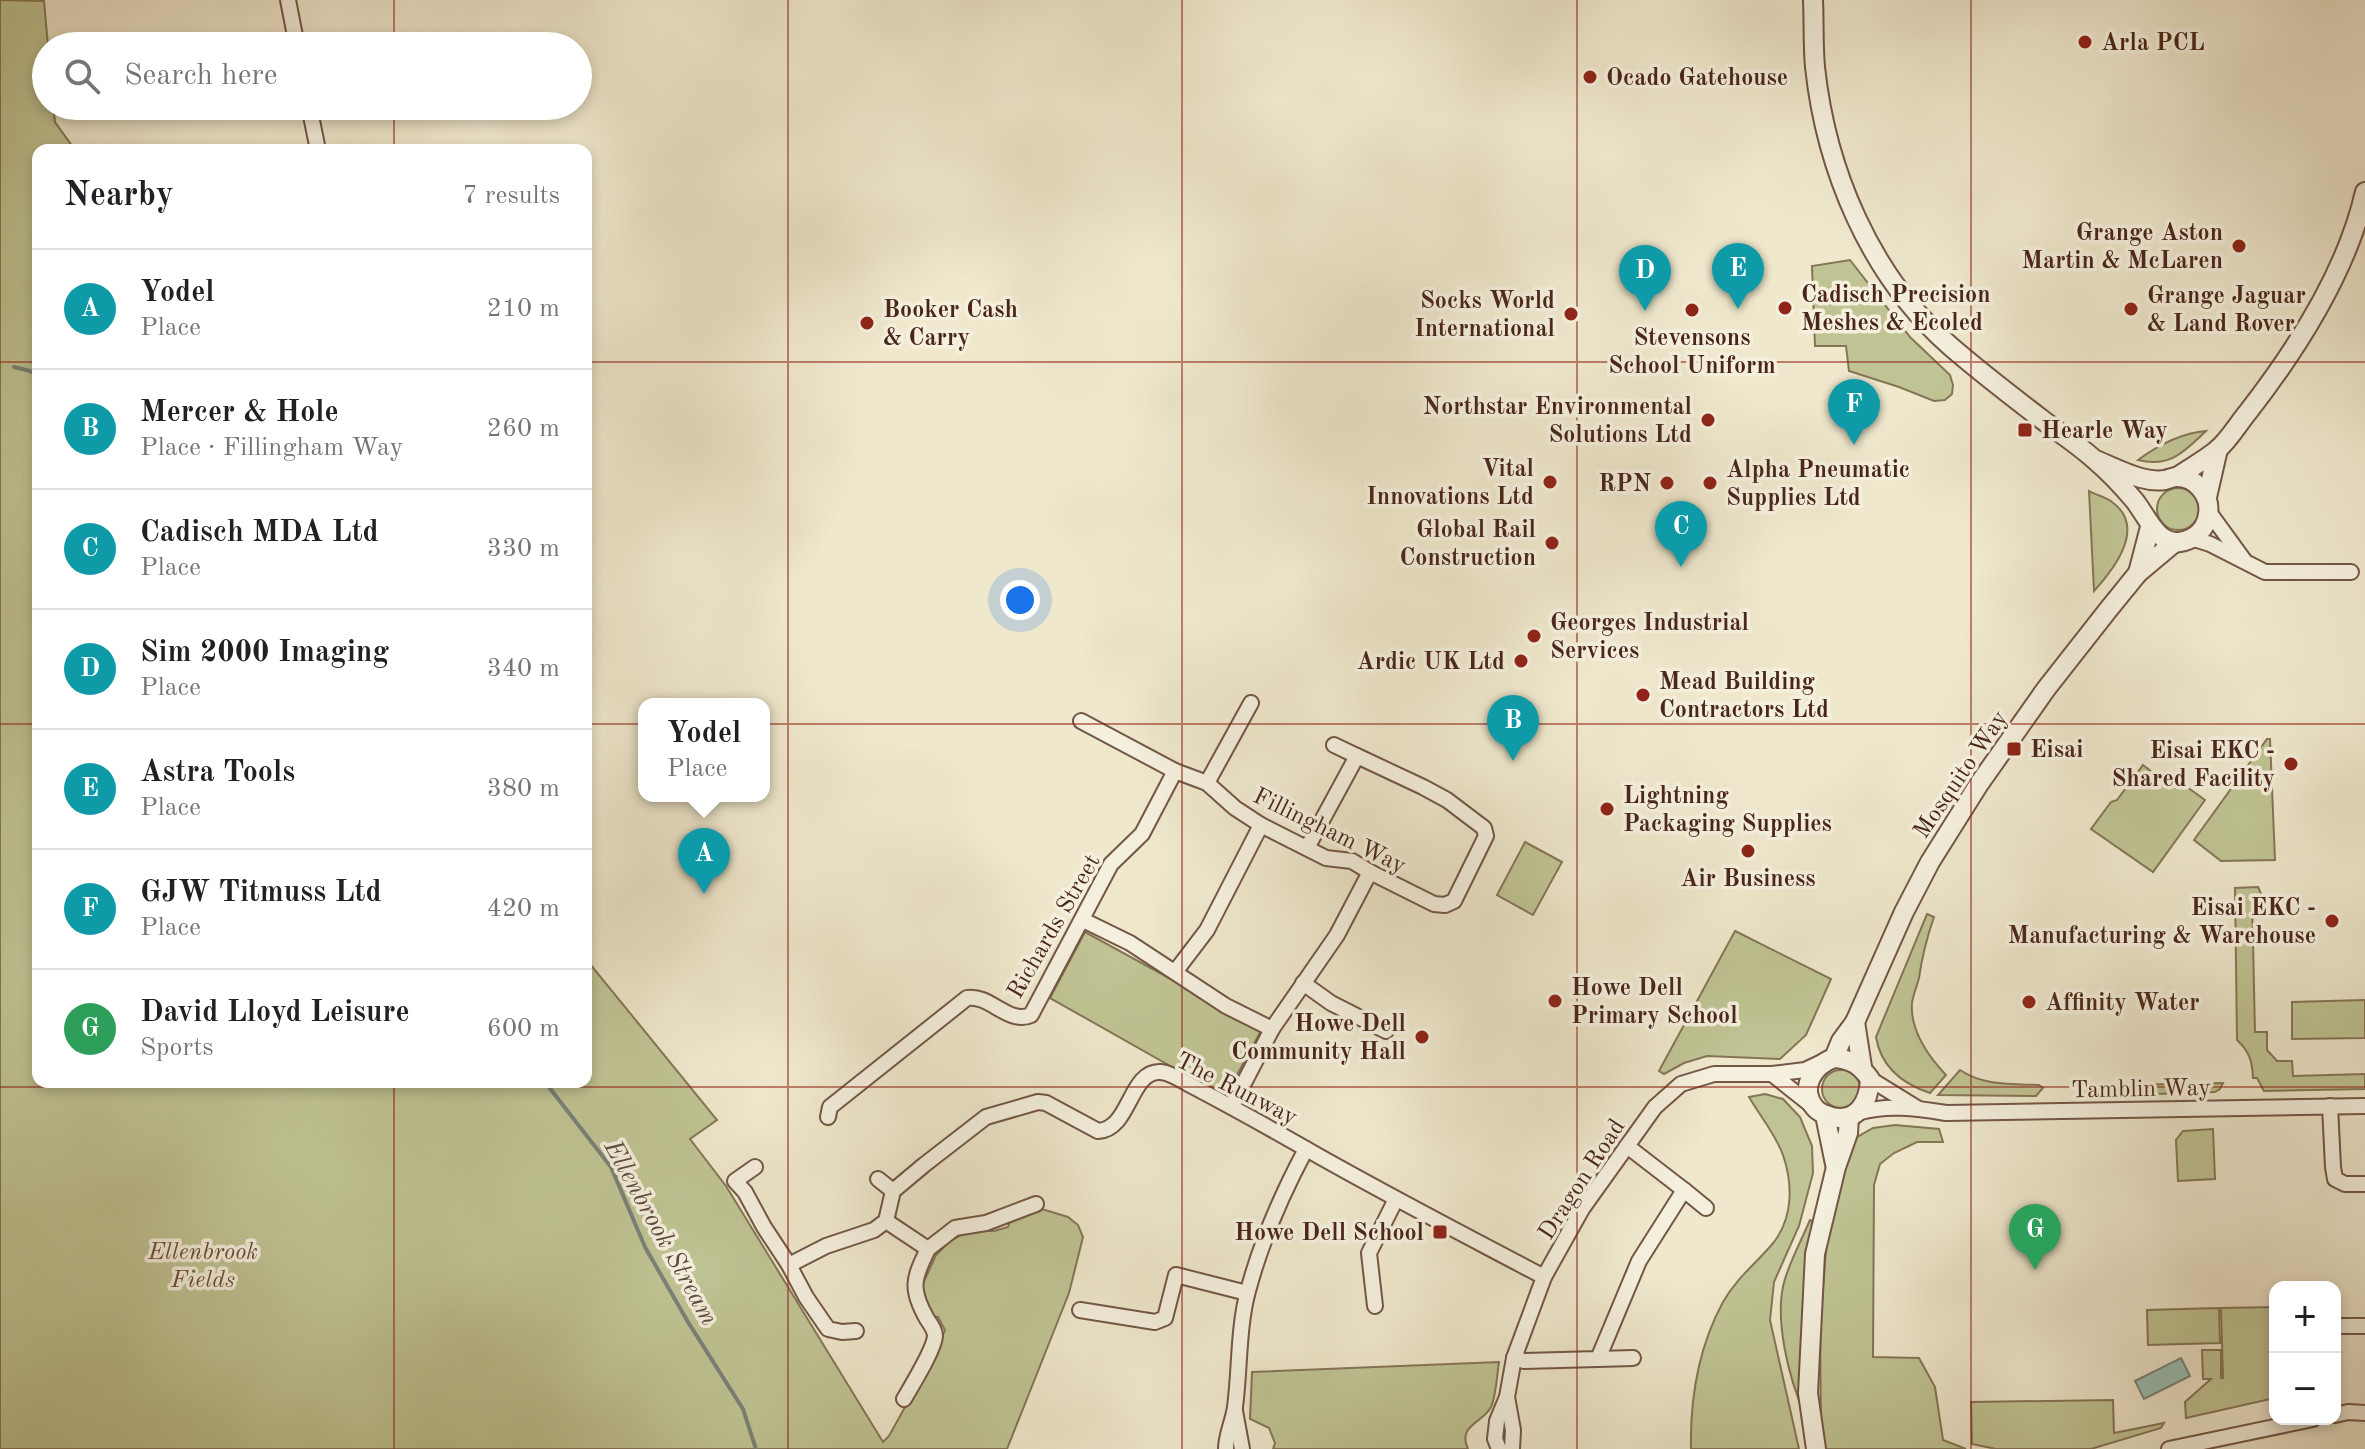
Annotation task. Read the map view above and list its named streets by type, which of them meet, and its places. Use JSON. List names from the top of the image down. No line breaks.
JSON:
{"streets":{"street":["Mosquito Way","Fillingham Way","Richards Street","The Runway","Tamblin Way","Dragon Road"]},"crossings":[["Mosquito Way","Tamblin Way"],["Mosquito Way","Dragon Road"],["Fillingham Way","Richards Street"],["The Runway","Dragon Road"],["Tamblin Way","Dragon Road"]],"water":["Ellenbrook Stream"],"parks":["Ellenbrook Fields"],"places":{"other":["Arla PCL","Ocado Gatehouse","Grange Aston Martin & McLaren","Cadisch Precision Meshes & Ecoled","Grange Jaguar & Land Rover","Stevensons School Uniform","Socks World International","Booker Cash & Carry","Northstar Environmental Solutions Ltd","Vital Innovations Ltd","RPN","Alpha Pneumatic Supplies Ltd","Global Rail Construction","Georges Industrial Services","Ardic UK Ltd","Mead Building Contractors Ltd","Eisai EKC - Shared Facility","Lightning Packaging Supplies","Air Business","Eisai EKC - Manufacturing & Warehouse","Howe Dell Primary School","Affinity Water","Howe Dell Community Hall"],"transit":["Hearle Way","Eisai","Howe Dell School"]},"page":{"search":"Search here","heading":["Nearby","7 results"],"pins":["E","D","F","C","B","A","G"],"list":[{"mark":"A","name":"Yodel","note":"Place","value":"210 m"},{"mark":"B","name":"Mercer & Hole","note":"Place · Fillingham Way","value":"260 m"},{"mark":"C","name":"Cadisch MDA Ltd","note":"Place","value":"330 m"},{"mark":"D","name":"Sim 2000 Imaging","note":"Place","value":"340 m"},{"mark":"E","name":"Astra Tools","note":"Place","value":"380 m"},{"mark":"F","name":"GJW Titmuss Ltd","note":"Place","value":"420 m"},{"mark":"G","name":"David Lloyd Leisure","note":"Sports","value":"600 m"}],"popup":["Yodel","Place"],"map_buttons":["+","−"]}}
